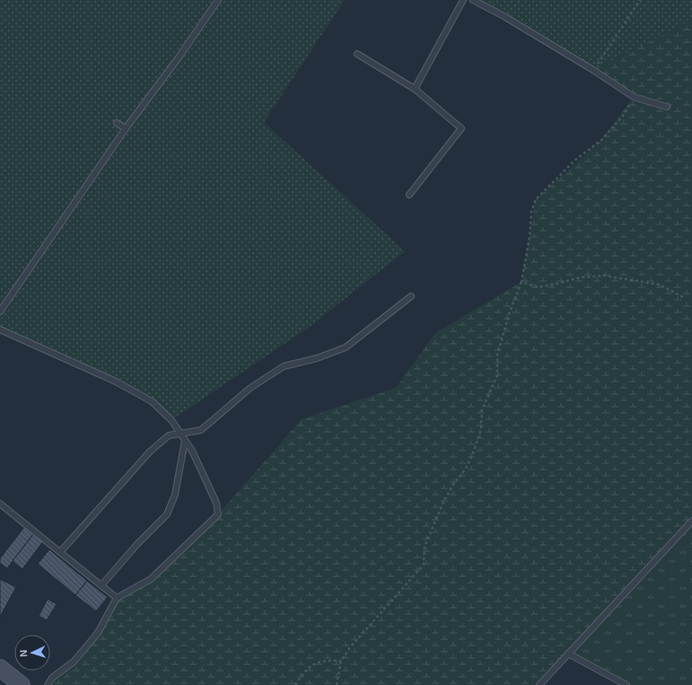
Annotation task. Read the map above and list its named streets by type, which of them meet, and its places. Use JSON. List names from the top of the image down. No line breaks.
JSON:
{"north":"left"}
